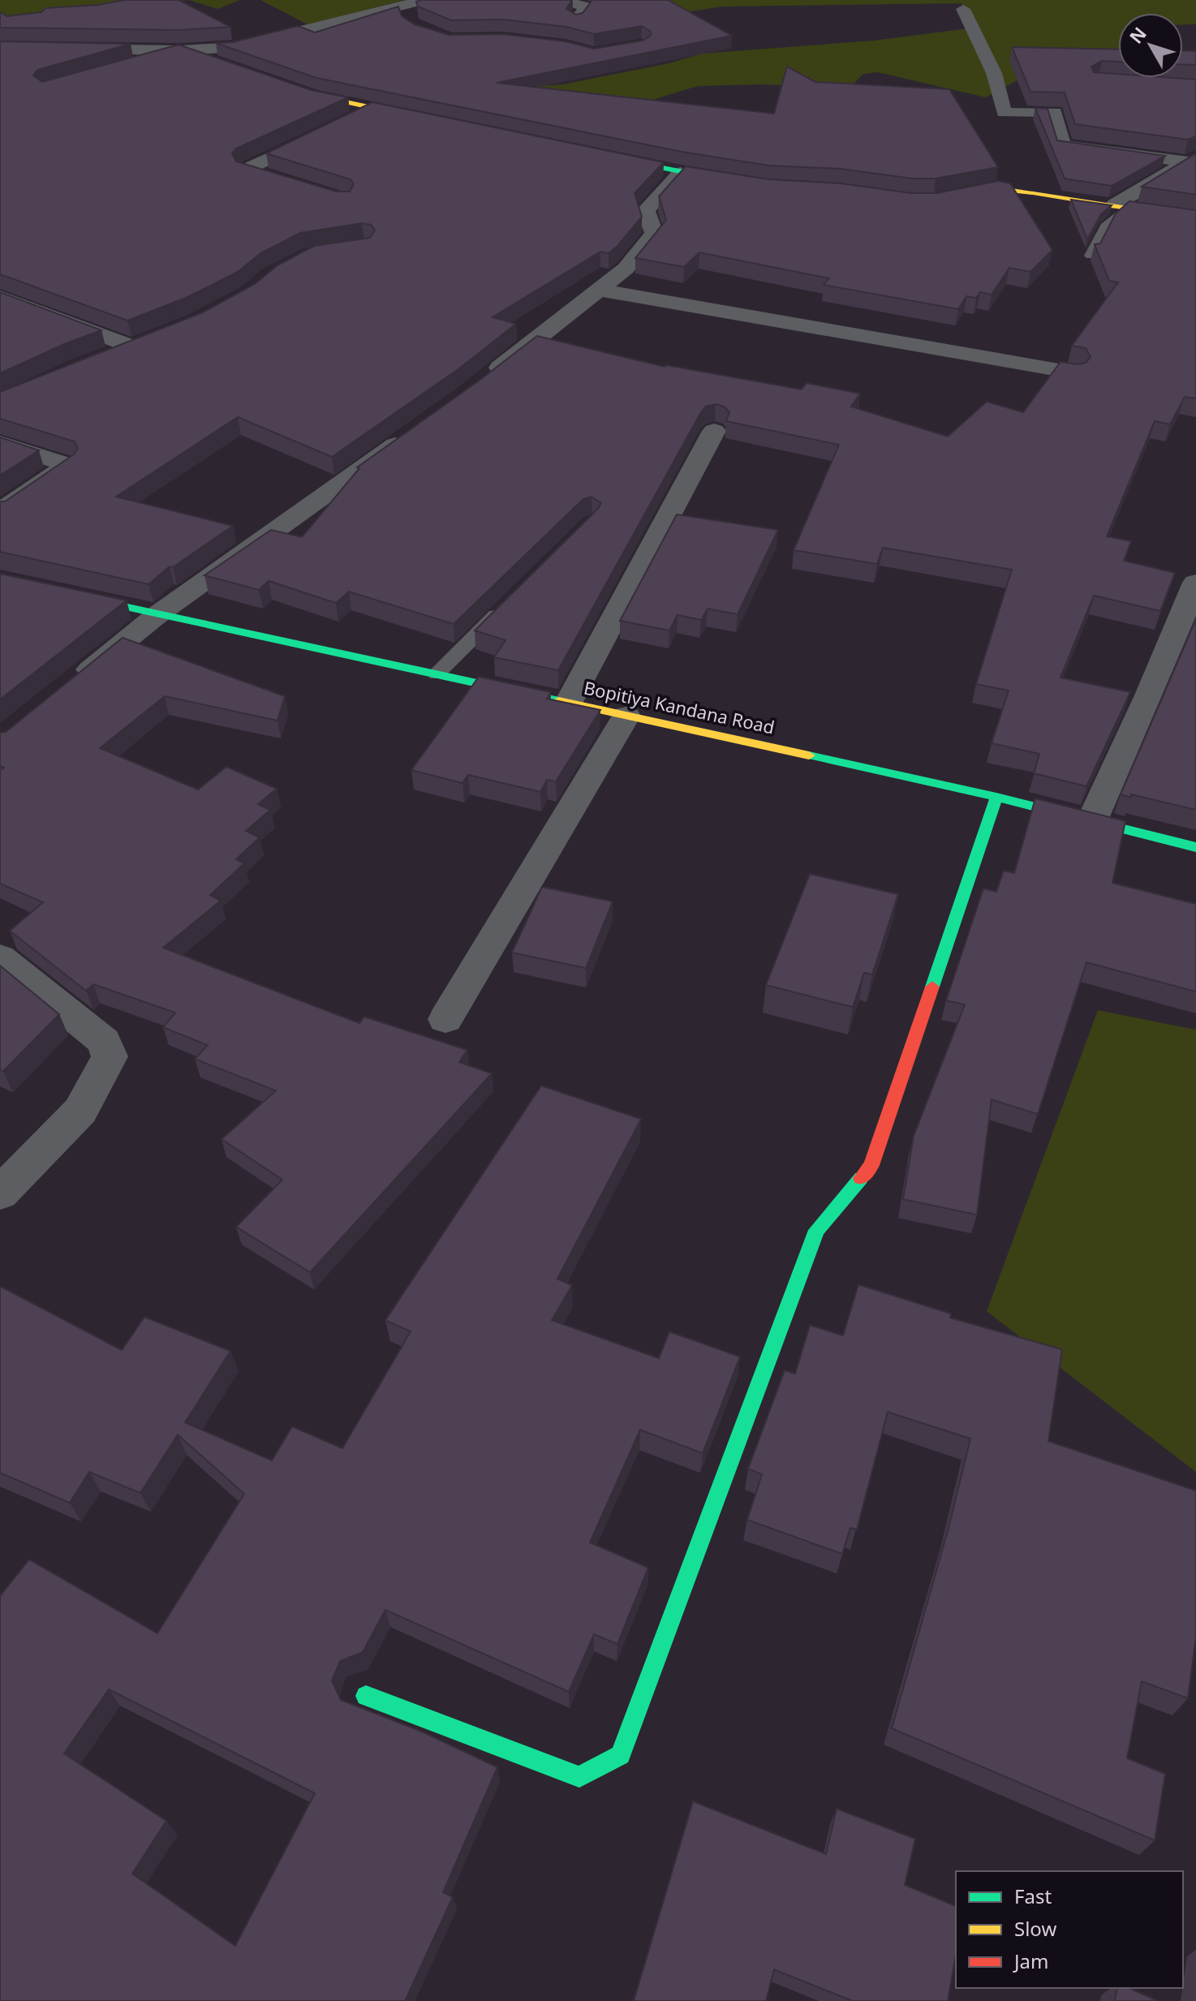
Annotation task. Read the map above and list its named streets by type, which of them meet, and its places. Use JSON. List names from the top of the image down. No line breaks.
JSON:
{"streets":{"street":["Bopitiya Kandana Road"]},"legend":["Fast","Slow","Jam"],"north":"top left"}
